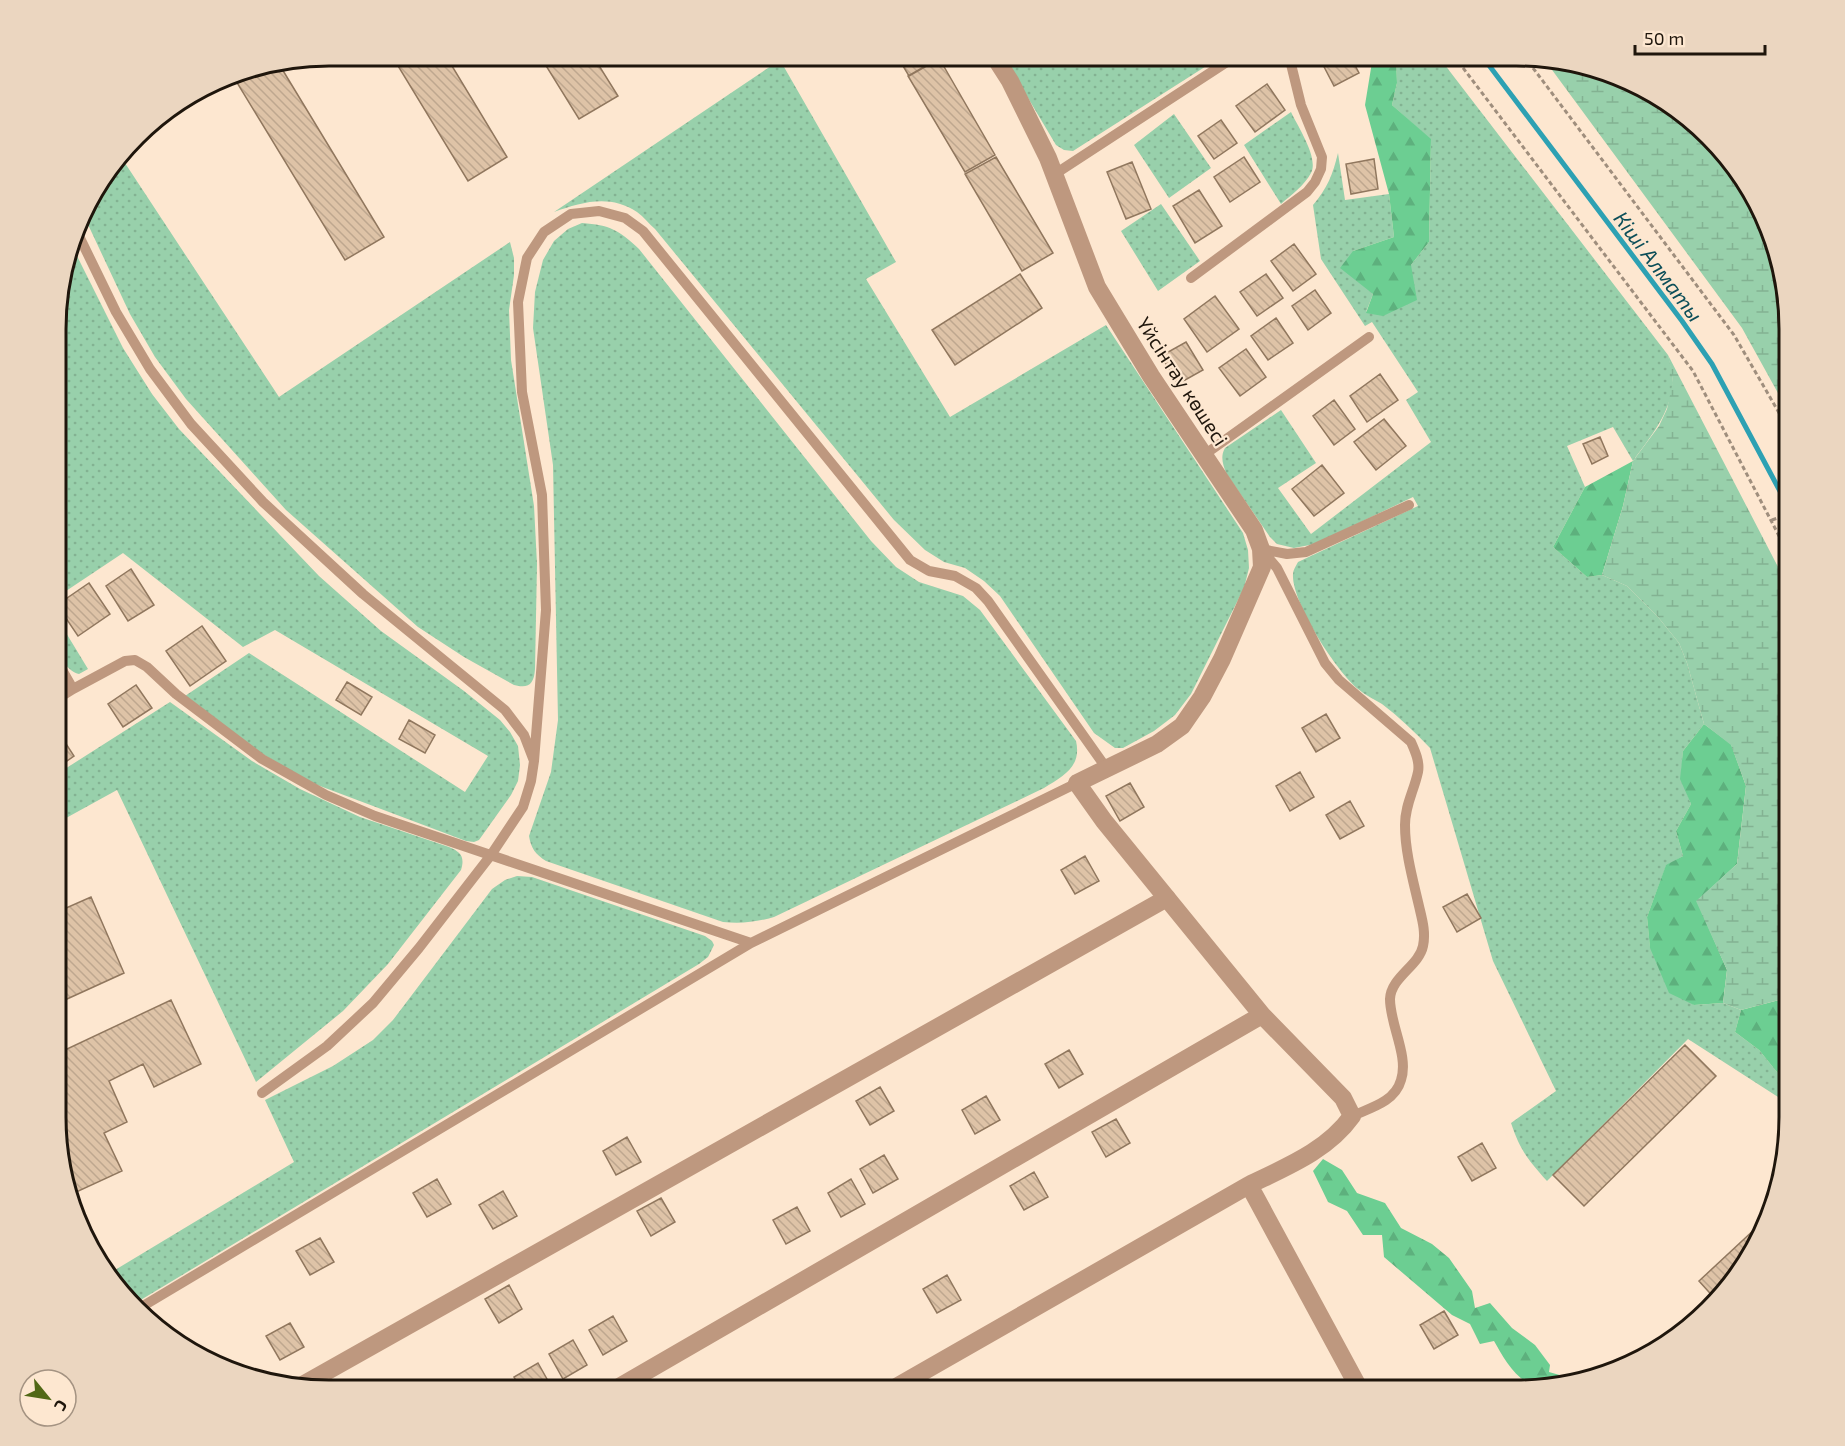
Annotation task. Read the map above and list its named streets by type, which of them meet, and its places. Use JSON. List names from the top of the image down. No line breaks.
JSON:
{"streets":{"street":["Үйсінтау көшесі"]},"water":["Кіші Алматы"],"scale_bar":"50 m","north":"bottom right"}
